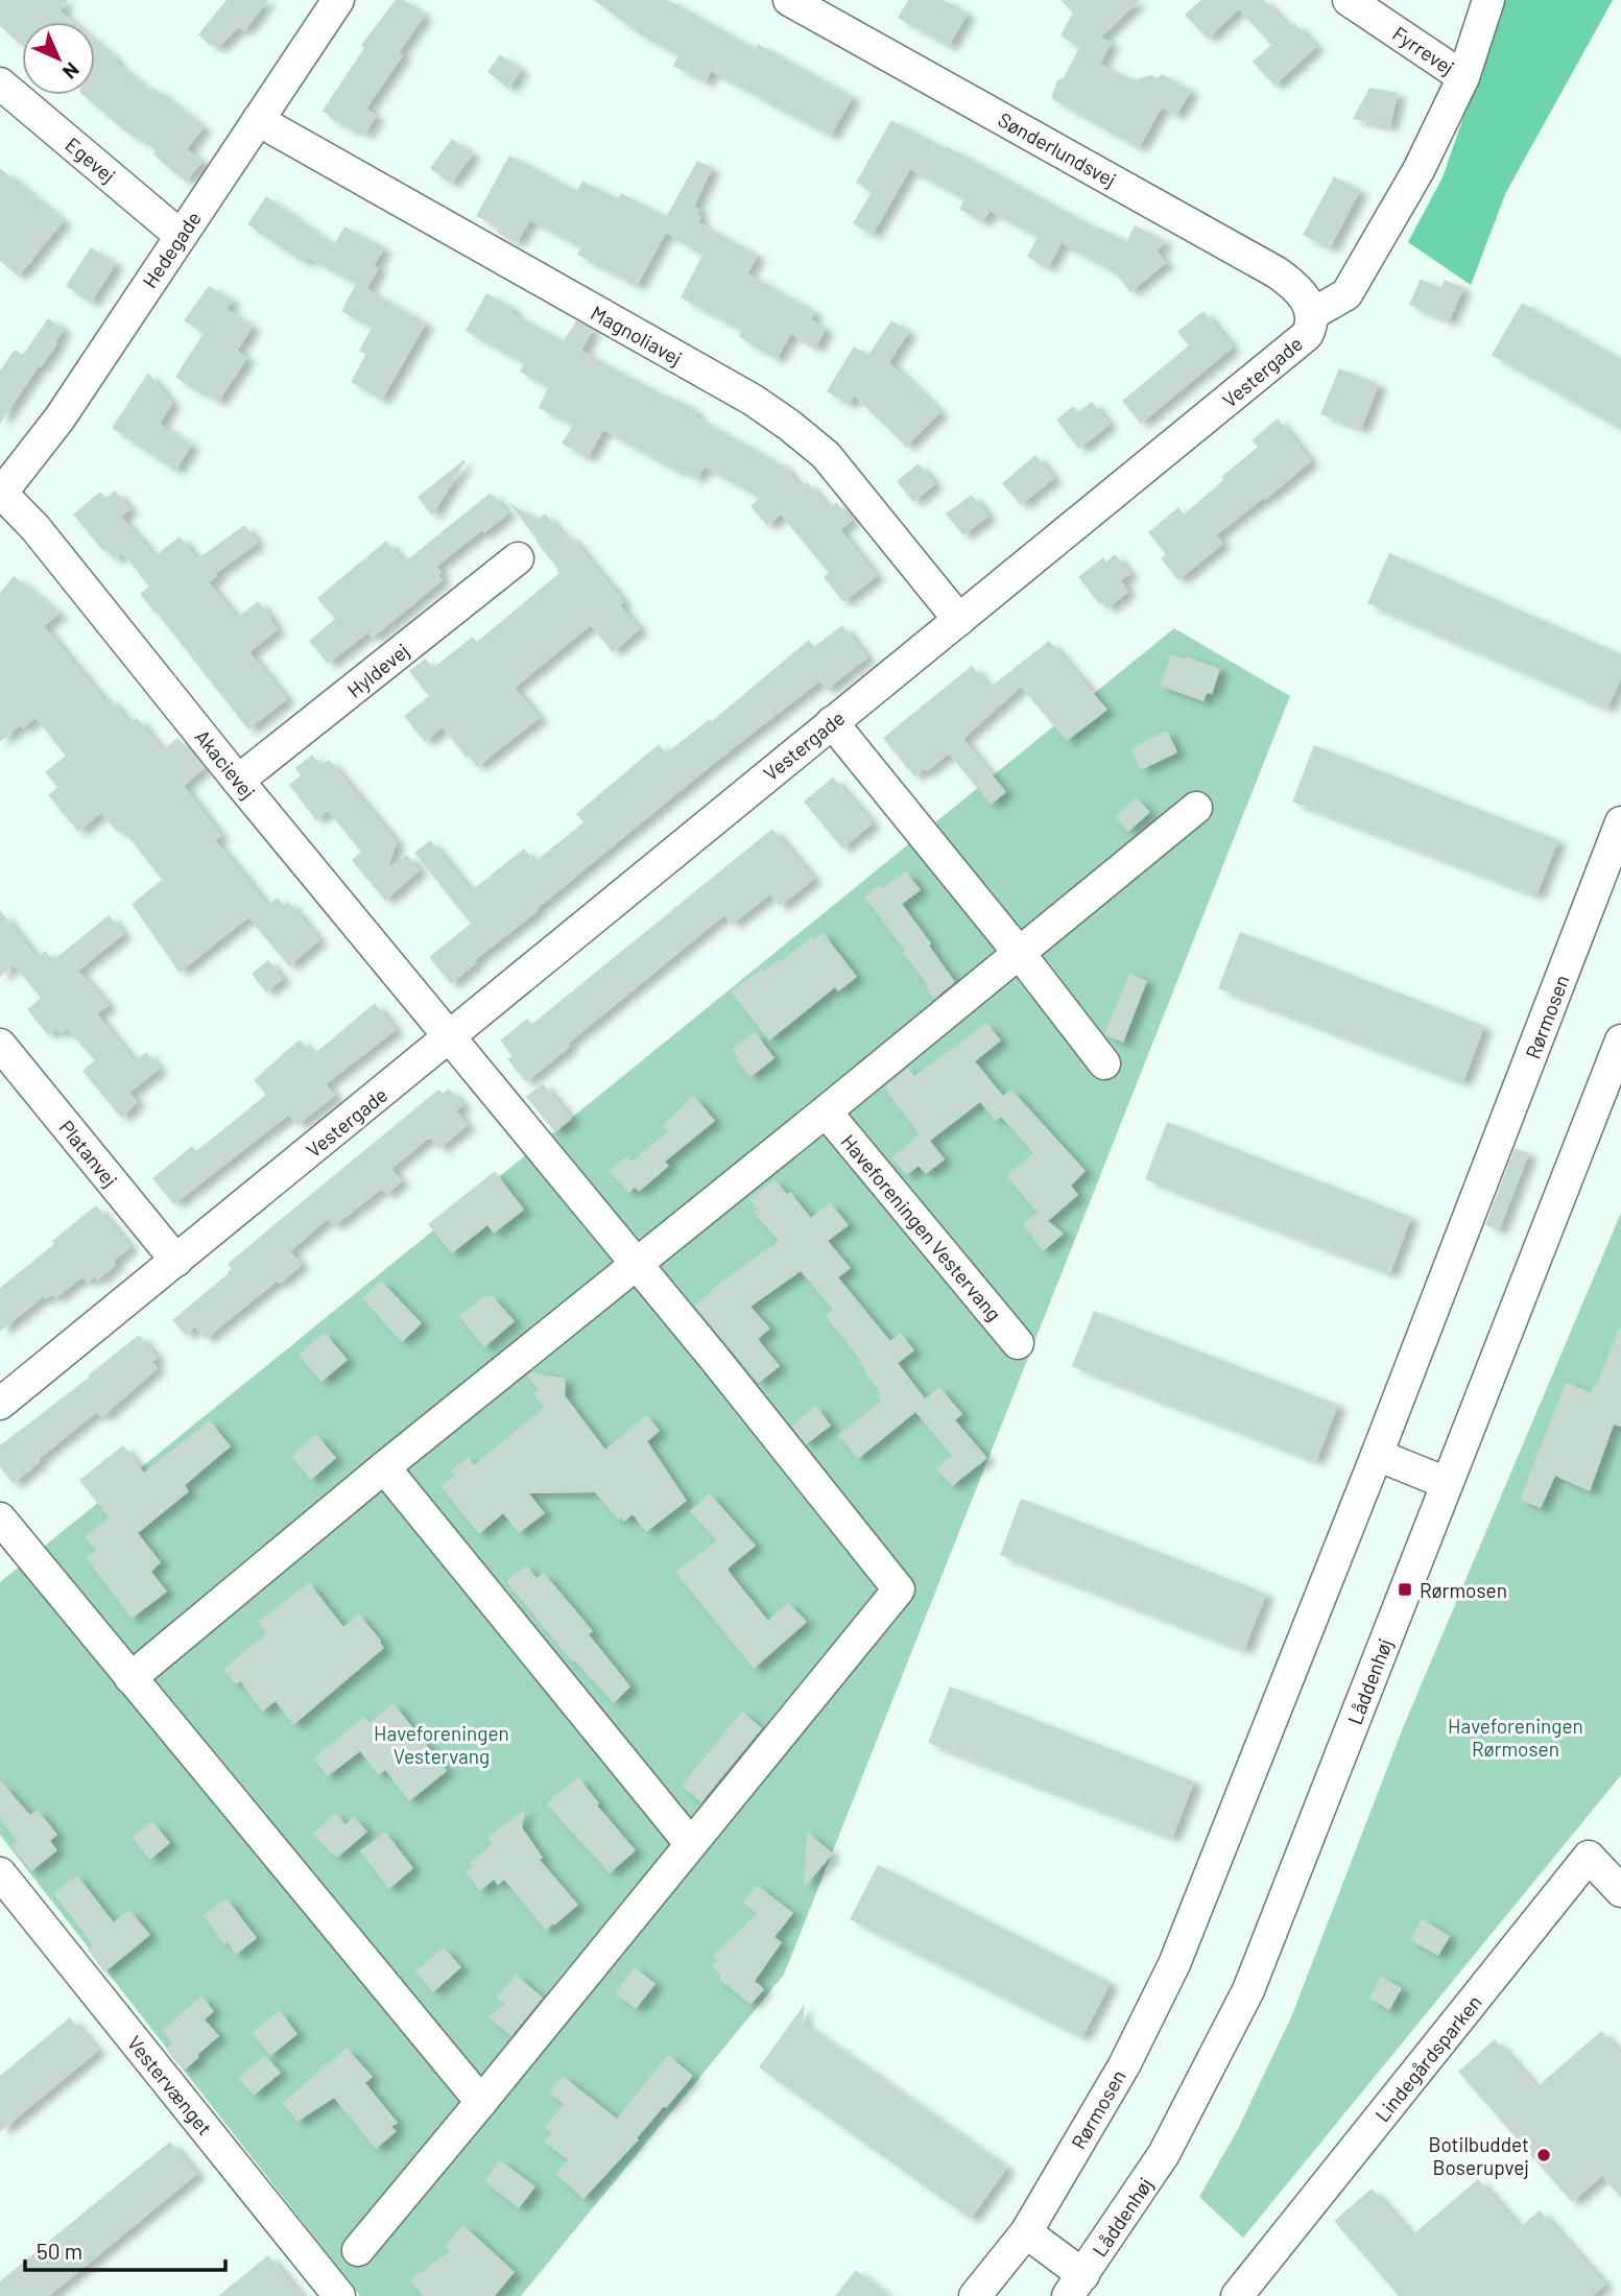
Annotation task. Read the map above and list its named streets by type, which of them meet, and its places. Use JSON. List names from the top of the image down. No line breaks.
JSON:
{"streets":{"street":["Fyrrevej","Sønderlundsvej","Egevej","Hedegade","Magnoliavej","Vestergade","Hyldevej","Akacievej","Rørmosen","Platanvej","Haveforeningen Vestervang","Låddenhøj","Lindegårdsparken","Vestervænget"]},"crossings":[["Fyrrevej","Vestergade"],["Sønderlundsvej","Vestergade"],["Egevej","Hedegade"],["Hedegade","Magnoliavej"],["Hedegade","Akacievej"],["Magnoliavej","Vestergade"],["Vestergade","Akacievej"],["Vestergade","Platanvej"],["Hyldevej","Akacievej"]],"parks":["Haveforeningen Rørmosen","Haveforeningen Vestervang"],"places":{"transit":["Rørmosen"],"other":["Botilbuddet Boserupvej"]},"scale_bar":"50 m","north":"bottom right"}
